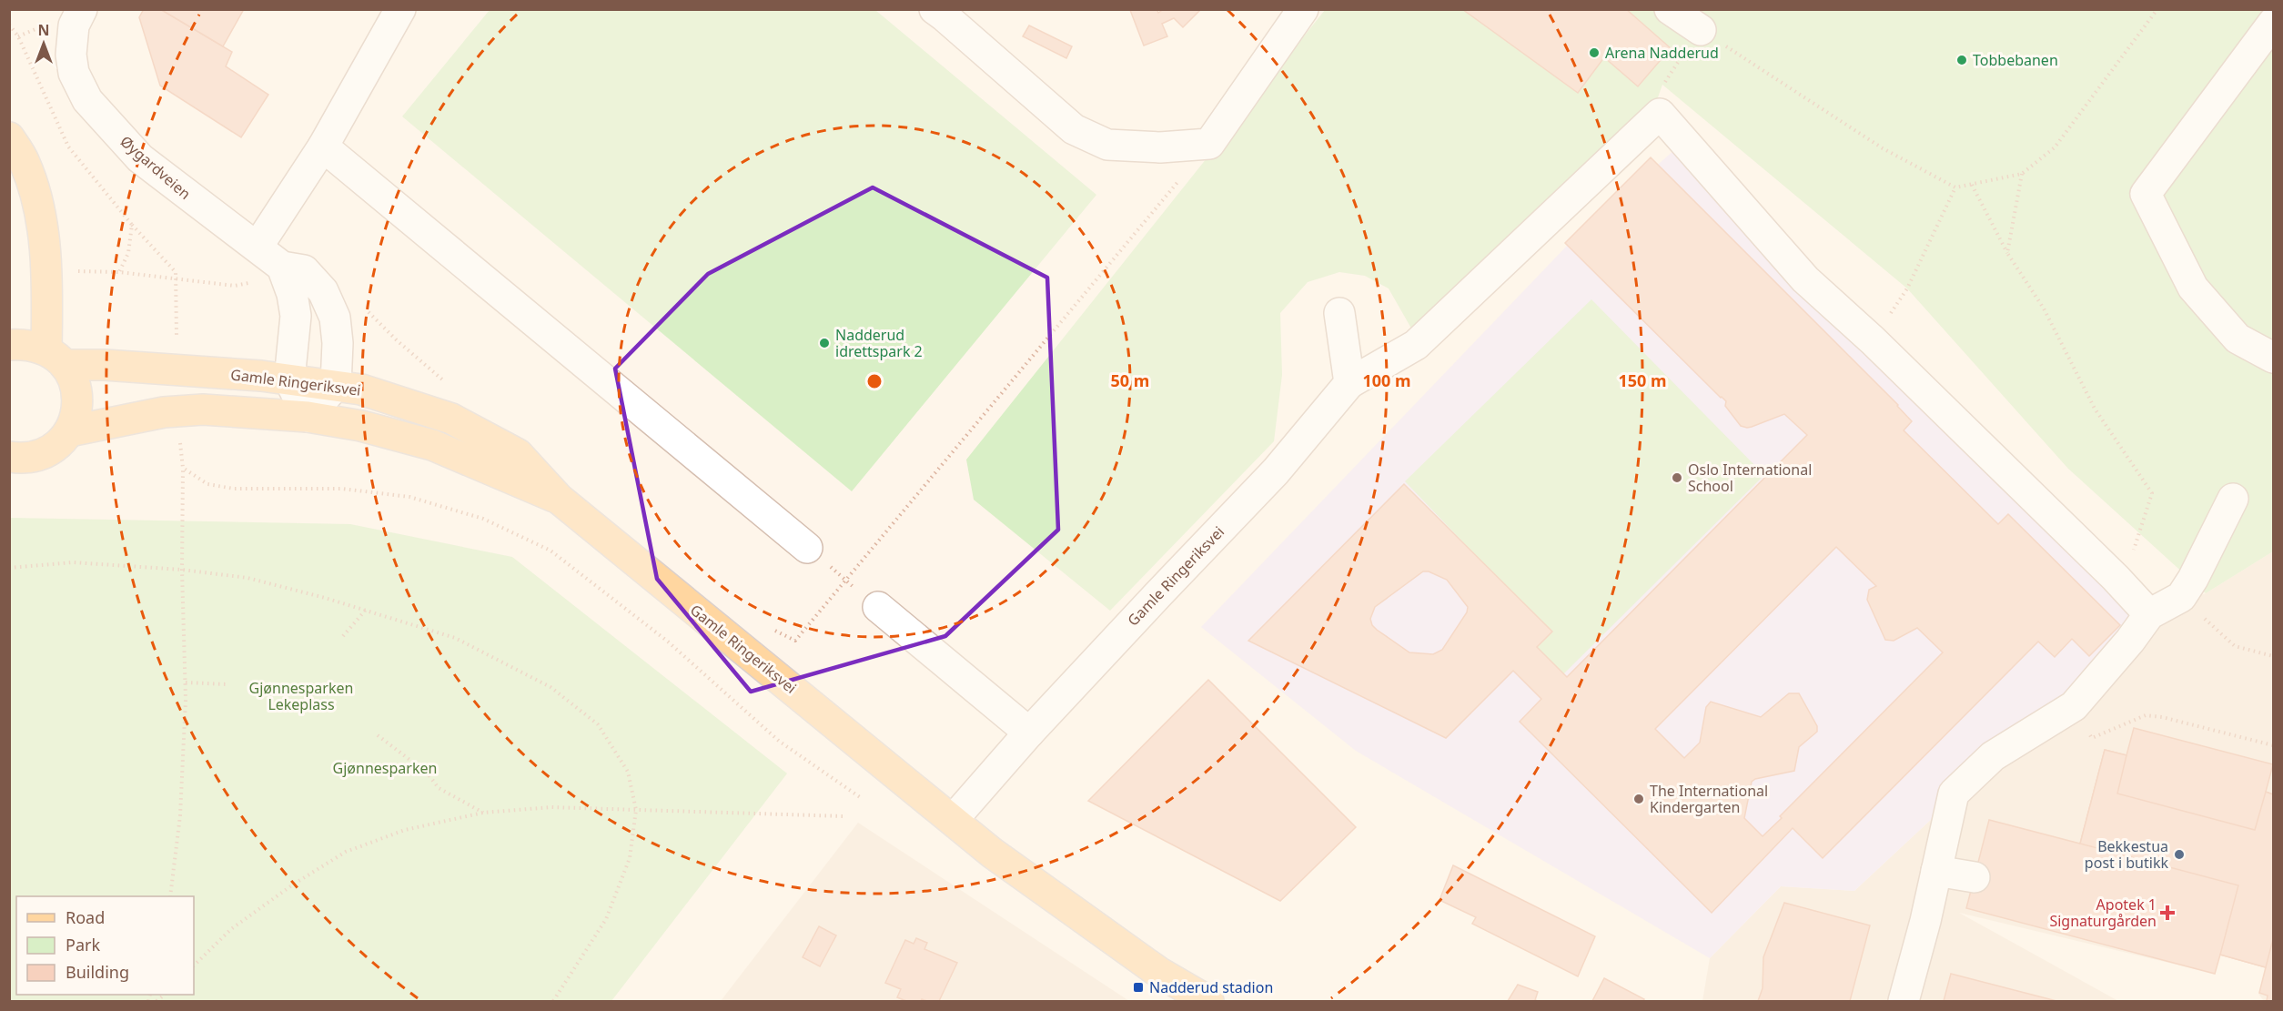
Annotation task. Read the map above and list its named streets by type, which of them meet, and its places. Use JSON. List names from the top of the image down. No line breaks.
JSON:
{"streets":{"main road":["Gamle Ringeriksvei"],"street":["Øygardveien"]},"crossings":[["Øygardveien","Gamle Ringeriksvei"]],"parks":["Gjønnesparken Lekeplass","Gjønnesparken"],"places":{"other":["Arena Nadderud","Tobbebanen","Nadderud idrettspark 2","Oslo International School","The International Kindergarten","Bekkestua post i butikk"],"health":["Apotek 1 Signaturgården"],"transit":["Nadderud stadion"]},"legend":["Road","Park","Building"],"north":"top","rings":["50 m","100 m","150 m"]}
